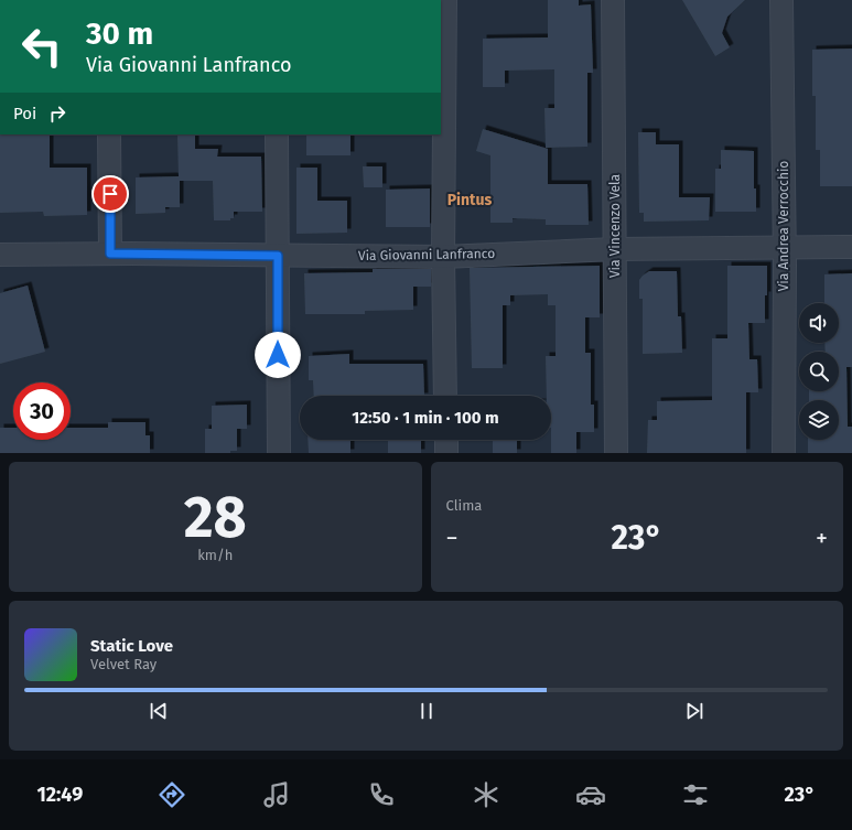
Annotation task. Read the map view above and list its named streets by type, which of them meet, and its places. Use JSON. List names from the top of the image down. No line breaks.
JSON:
{"streets":{"street":["Via Vincenzo Vela","Via Andrea Verrocchio","Via Giovanni Lanfranco"]},"crossings":[["Via Vincenzo Vela","Via Giovanni Lanfranco"],["Via Andrea Verrocchio","Via Giovanni Lanfranco"]],"districts":["Pintus"],"page":{"turn":["30 m","Via Giovanni Lanfranco"],"then":"Poi","limit":"30","trip":"12:50 · 1 min · 100 m","tile":[["28","km/h"],"Clima"],"heat":["−","23°","+"],"song":["Static Love","Velvet Ray"],"tabs":["12:49","23°"]}}
